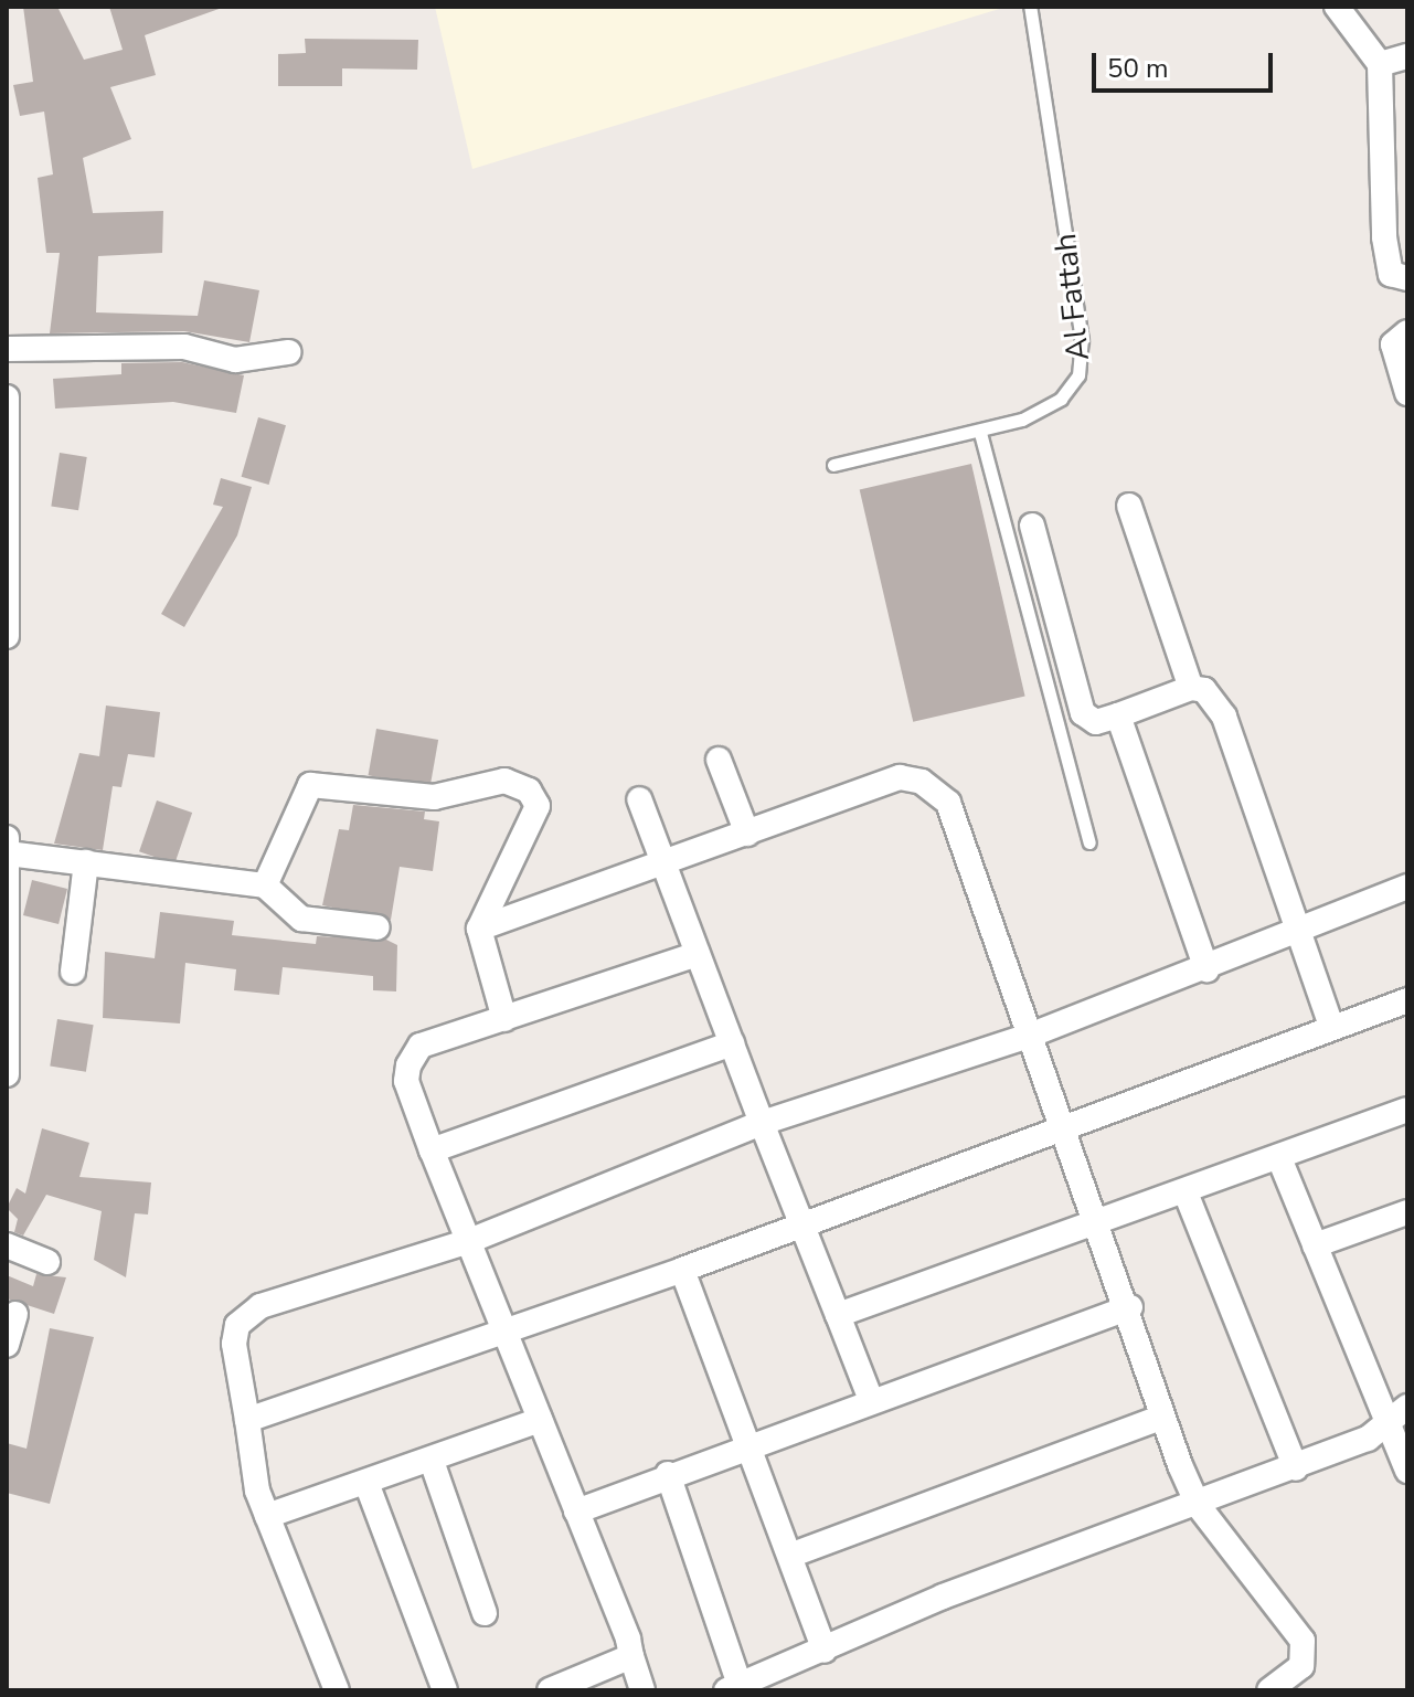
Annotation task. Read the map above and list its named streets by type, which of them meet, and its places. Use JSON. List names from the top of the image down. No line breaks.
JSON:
{"streets":{"lane":["Al Fattah"]},"scale_bar":"50 m"}
